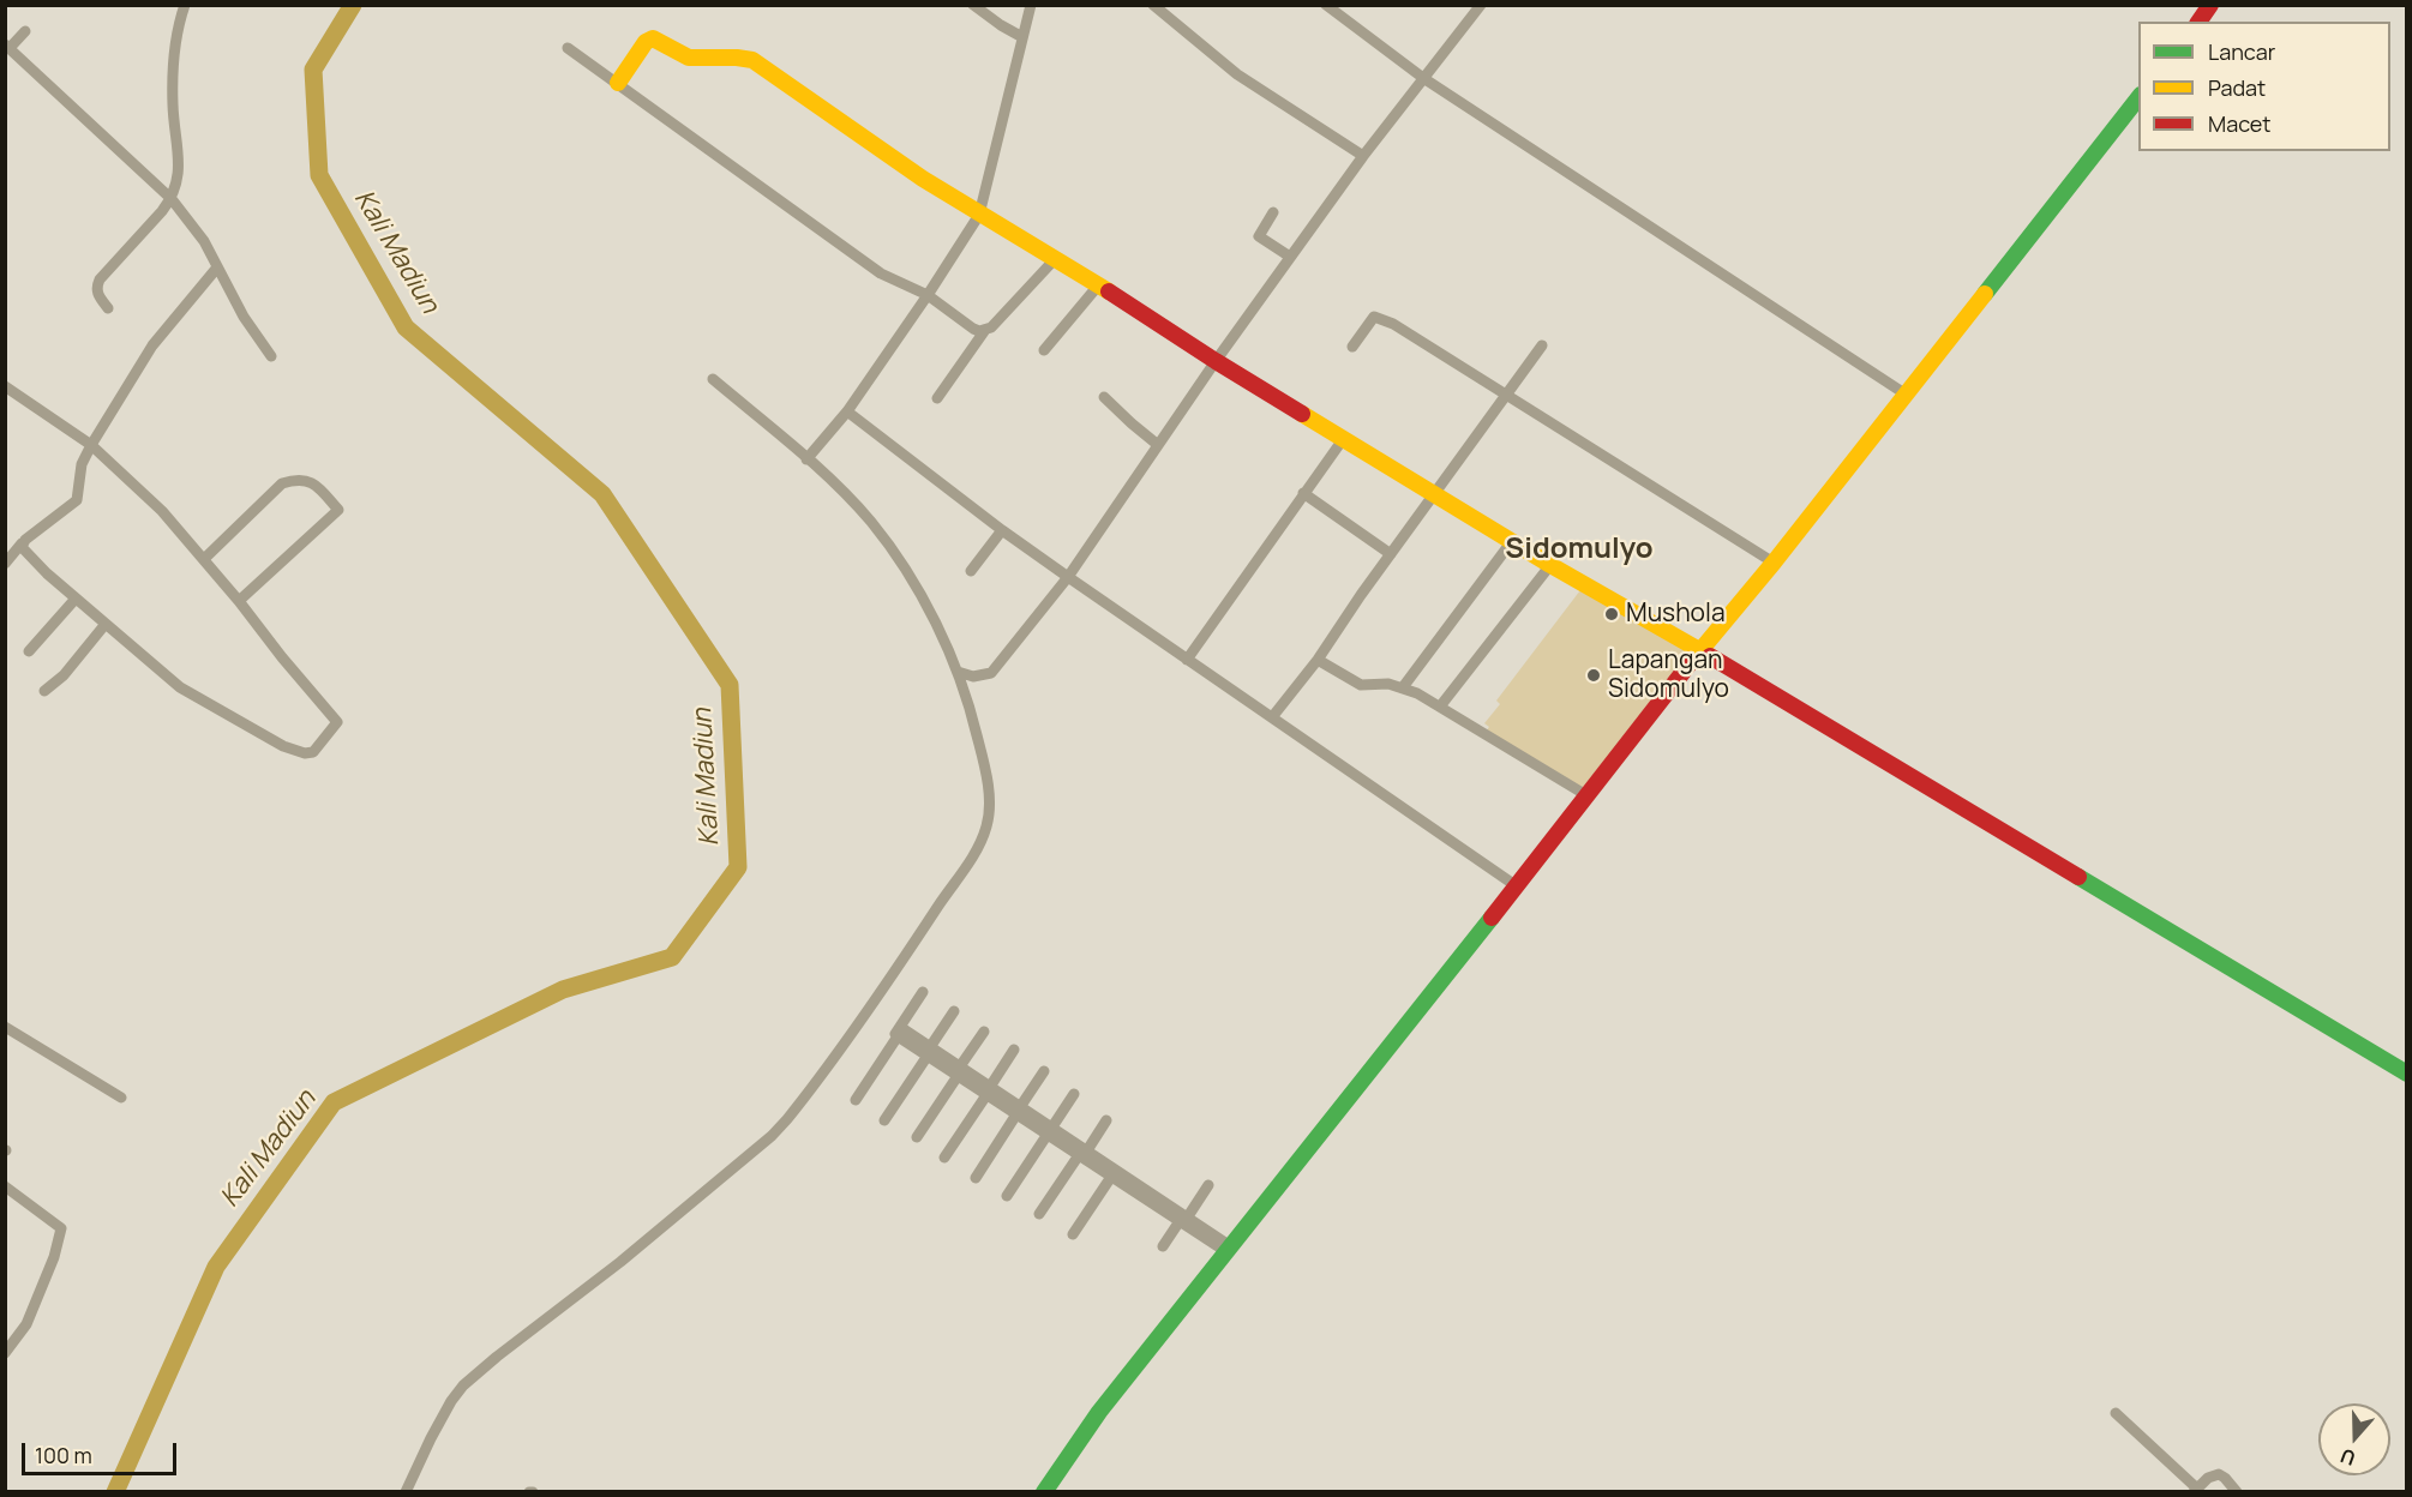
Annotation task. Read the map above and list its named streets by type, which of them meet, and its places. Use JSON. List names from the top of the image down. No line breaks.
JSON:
{"districts":["Sidomulyo"],"water":["Kali Madiun"],"places":["Mushola","Lapangan Sidomulyo"],"legend":["Lancar","Padat","Macet"],"scale_bar":"100 m","north":"bottom"}
